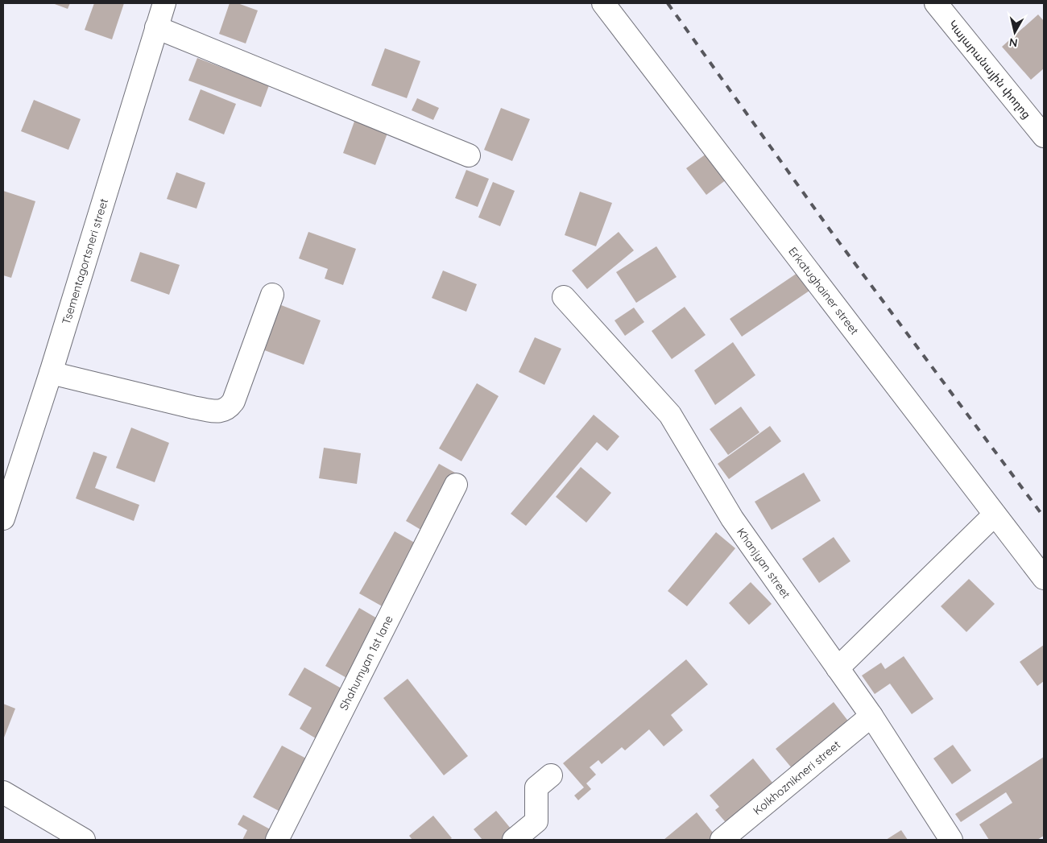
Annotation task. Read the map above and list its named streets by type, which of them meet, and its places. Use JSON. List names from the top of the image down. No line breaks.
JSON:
{"streets":{"street":["Կայարանային փողոց","Tsementagortsneri street","Erkatughainer street","Khanjyan street","Shahumyan 1st lane","Kolkhoznikneri street"]},"crossings":[["Khanjyan street","Kolkhoznikneri street"]],"north":"bottom"}
